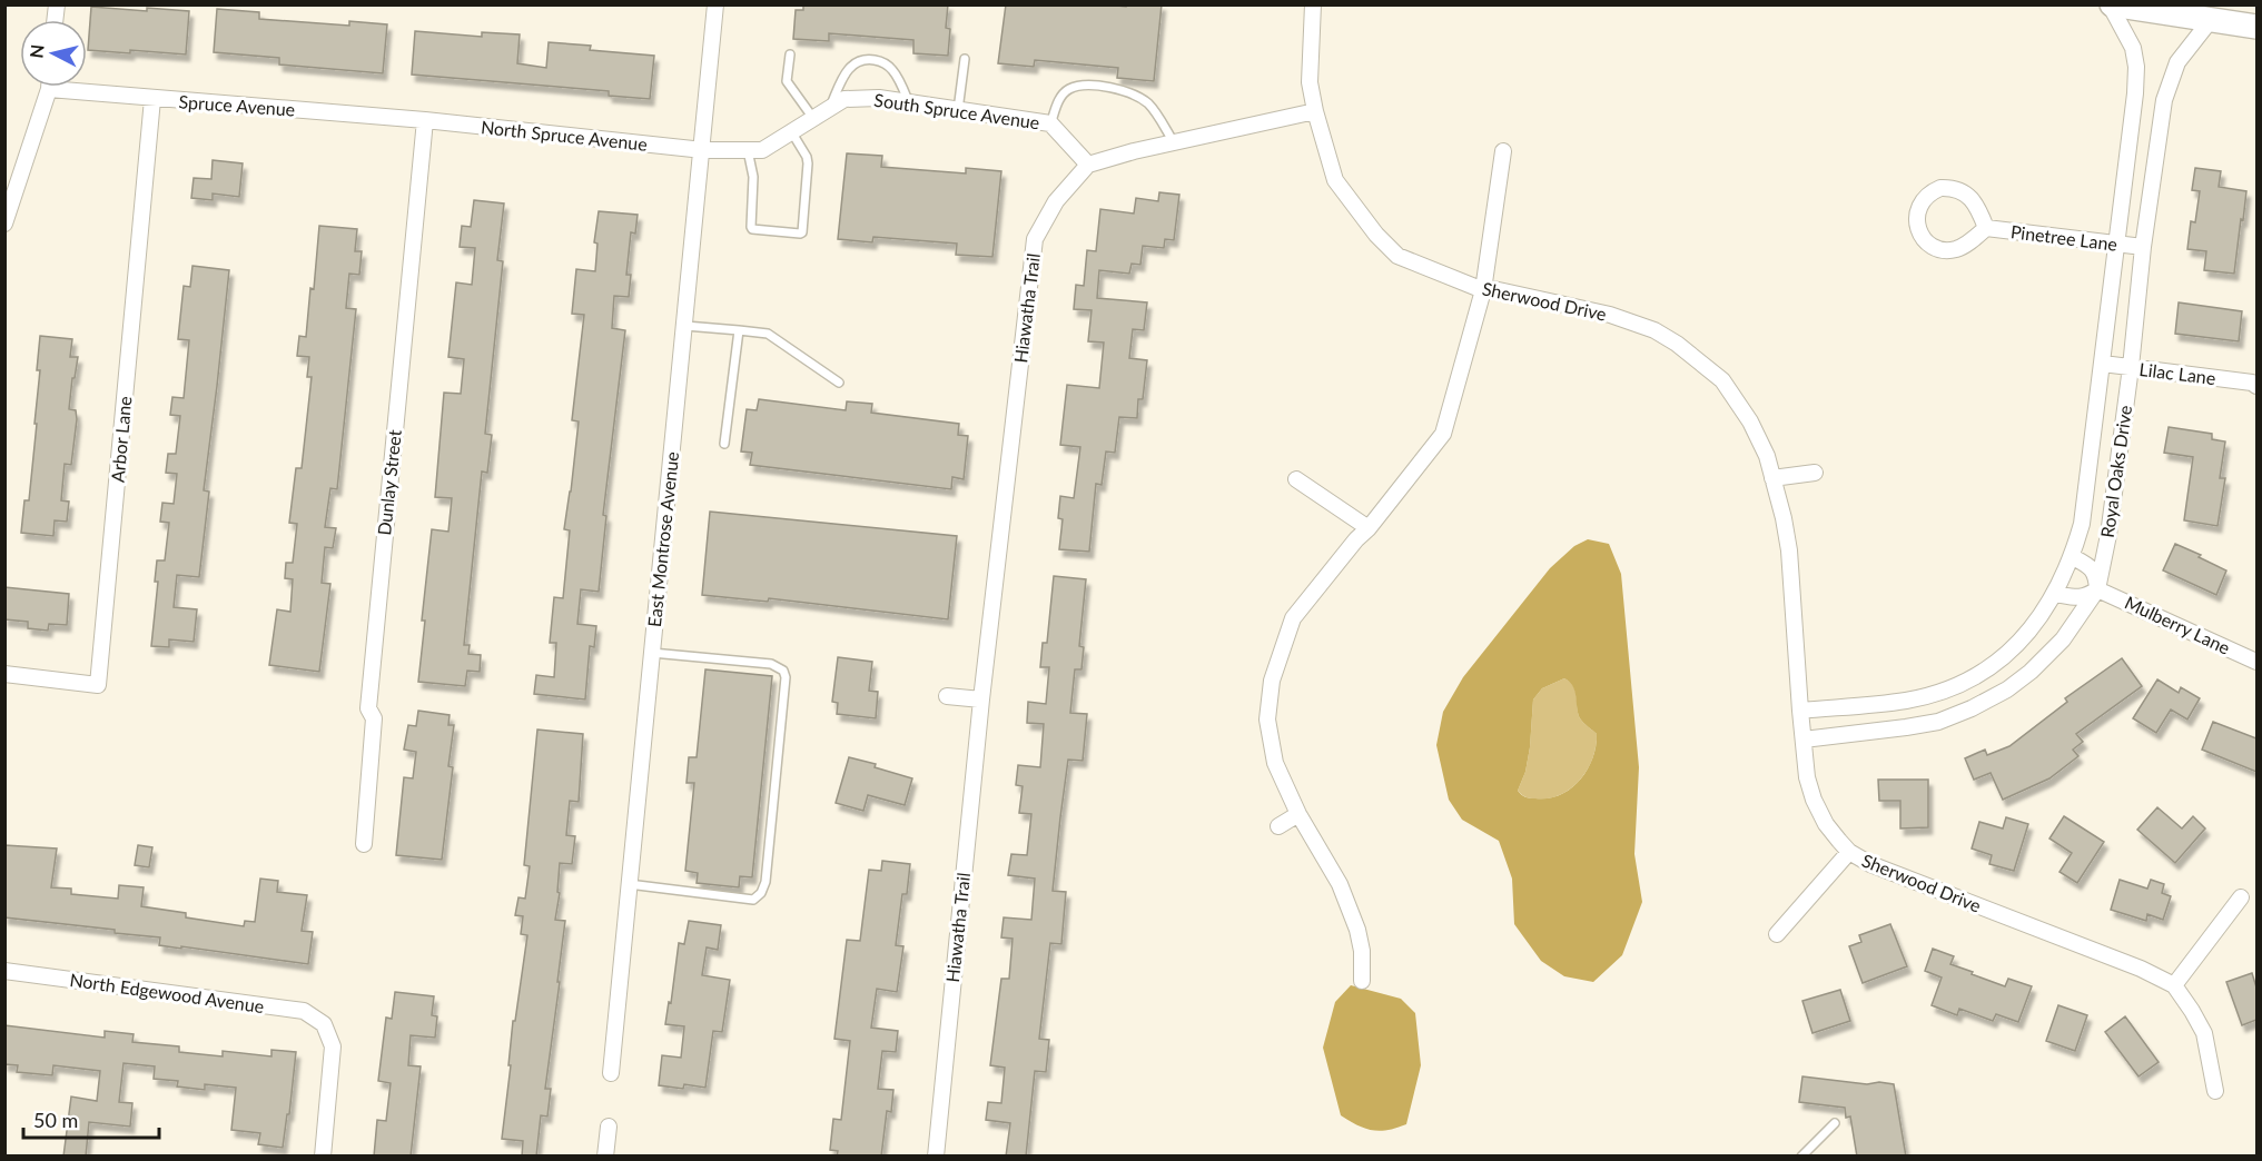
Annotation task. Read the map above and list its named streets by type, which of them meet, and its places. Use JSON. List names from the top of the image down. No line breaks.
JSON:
{"streets":{"street":["Spruce Avenue","South Spruce Avenue","North Spruce Avenue","Pinetree Lane","Sherwood Drive","Hiawatha Trail","Lilac Lane","Arbor Lane","Royal Oaks Drive","Dunlay Street","East Montrose Avenue","Mulberry Lane","North Edgewood Avenue"]},"crossings":[["Spruce Avenue","North Spruce Avenue"],["Spruce Avenue","Arbor Lane"],["Spruce Avenue","Dunlay Street"],["South Spruce Avenue","North Spruce Avenue"],["South Spruce Avenue","Hiawatha Trail"],["South Spruce Avenue","East Montrose Avenue"],["North Spruce Avenue","Dunlay Street"],["North Spruce Avenue","East Montrose Avenue"],["Pinetree Lane","Royal Oaks Drive"],["Sherwood Drive","Royal Oaks Drive"],["Lilac Lane","Royal Oaks Drive"],["Royal Oaks Drive","Mulberry Lane"]],"scale_bar":"50 m","north":"left"}
